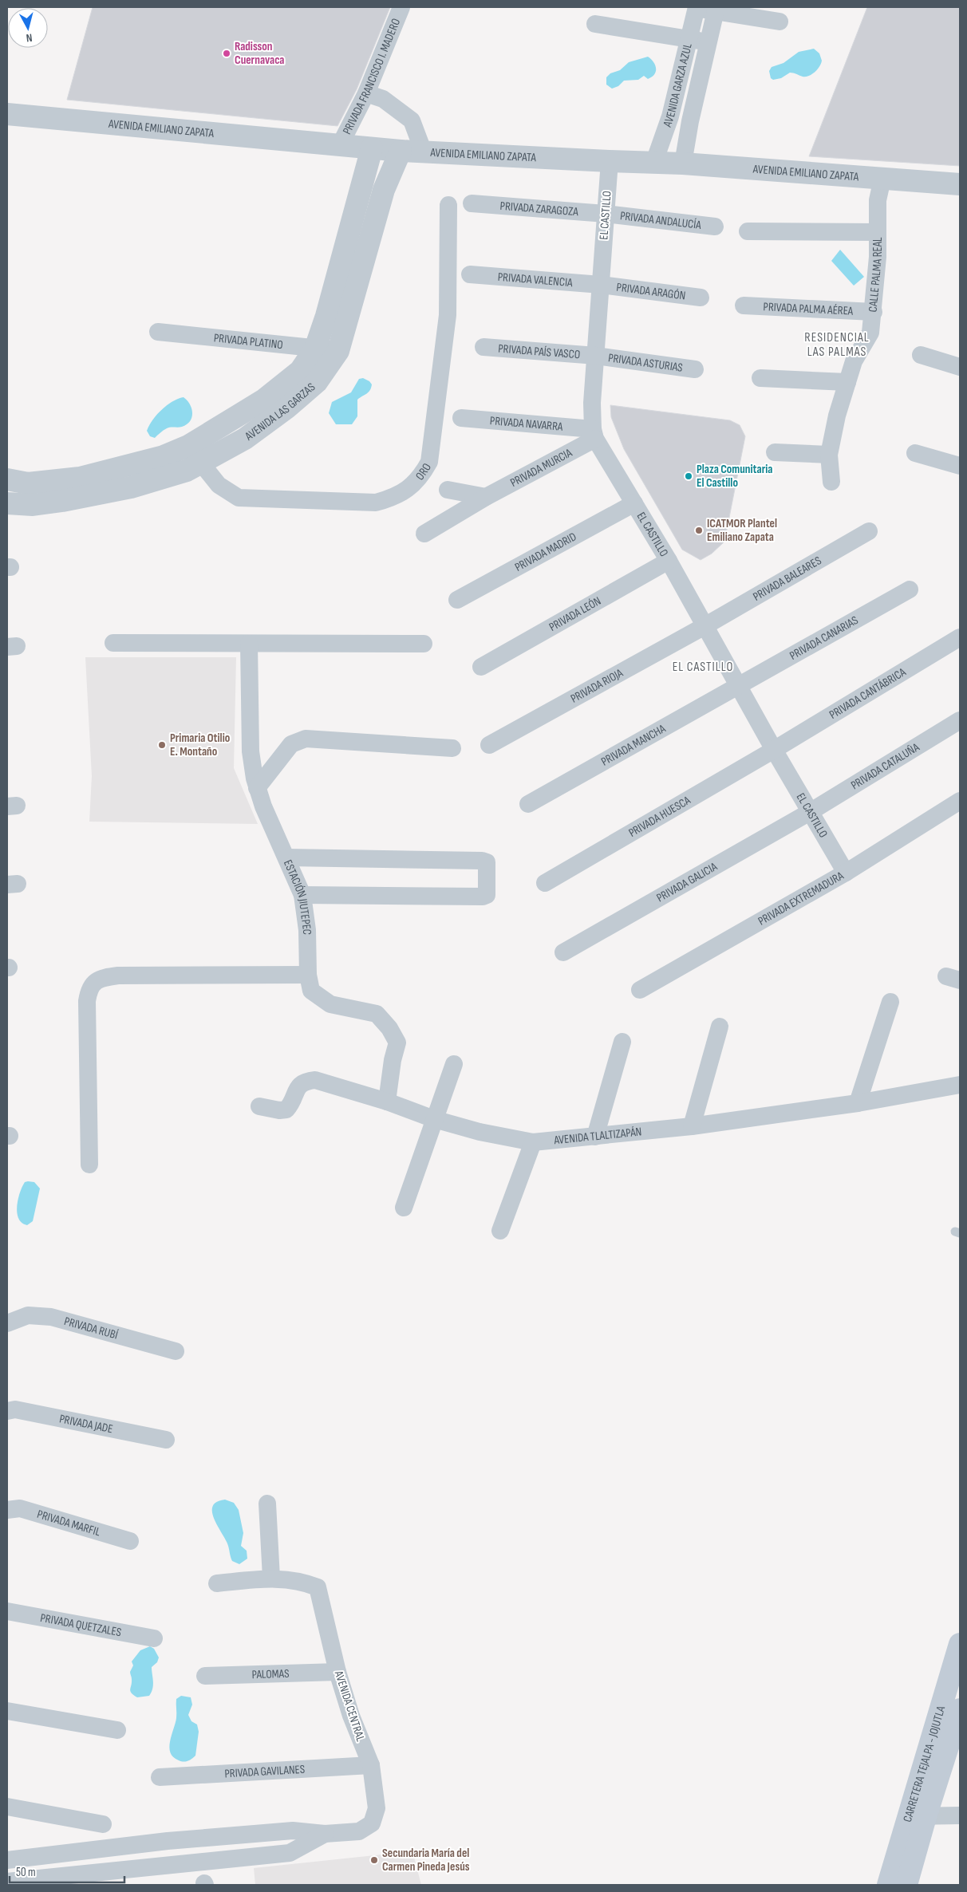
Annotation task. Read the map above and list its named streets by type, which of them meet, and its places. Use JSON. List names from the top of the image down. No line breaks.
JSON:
{"streets":{"main road":["CARRETERA TEJALPA - JOJUTLA"],"street":["PRIVADA FRANCISCO I. MADERO","AVENIDA GARZA AZUL","AVENIDA EMILIANO ZAPATA","PRIVADA ZARAGOZA","EL CASTILLO","PRIVADA ANDALUCÍA","CALLE PALMA REAL","PRIVADA VALENCIA","PRIVADA ARAGÓN","PRIVADA PALMA AÉREA","PRIVADA PLATINO","PRIVADA PAÍS VASCO","PRIVADA ASTURIAS","AVENIDA LAS GARZAS","PRIVADA NAVARRA","PRIVADA MURCIA","ORO","PRIVADA MADRID","PRIVADA BALEARES","PRIVADA LEÓN","PRIVADA CANARIAS","PRIVADA RIOJA","PRIVADA CANTÁBRICA","PRIVADA MANCHA","PRIVADA CATALUÑA","PRIVADA HUESCA","PRIVADA GALICIA","ESTACIÓN JIUTEPEC","PRIVADA EXTREMADURA","AVENIDA TLALTIZAPÁN","PRIVADA RUBÍ","PRIVADA JADE","PRIVADA MARFIL","PRIVADA QUETZALES","PALOMAS","AVENIDA CENTRAL","PRIVADA GAVILANES"]},"crossings":[["PRIVADA FRANCISCO I. MADERO","AVENIDA EMILIANO ZAPATA"],["AVENIDA GARZA AZUL","AVENIDA EMILIANO ZAPATA"],["AVENIDA EMILIANO ZAPATA","EL CASTILLO"],["AVENIDA EMILIANO ZAPATA","CALLE PALMA REAL"],["AVENIDA EMILIANO ZAPATA","AVENIDA LAS GARZAS"],["PRIVADA ZARAGOZA","EL CASTILLO"],["PRIVADA ZARAGOZA","PRIVADA ANDALUCÍA"],["EL CASTILLO","PRIVADA ANDALUCÍA"],["EL CASTILLO","PRIVADA VALENCIA"],["EL CASTILLO","PRIVADA ARAGÓN"],["EL CASTILLO","PRIVADA PAÍS VASCO"],["EL CASTILLO","PRIVADA ASTURIAS"],["EL CASTILLO","PRIVADA NAVARRA"],["EL CASTILLO","PRIVADA MURCIA"],["EL CASTILLO","PRIVADA MADRID"],["EL CASTILLO","PRIVADA BALEARES"],["EL CASTILLO","PRIVADA LEÓN"],["EL CASTILLO","PRIVADA CANARIAS"],["EL CASTILLO","PRIVADA RIOJA"],["EL CASTILLO","PRIVADA CANTÁBRICA"],["EL CASTILLO","PRIVADA MANCHA"],["EL CASTILLO","PRIVADA CATALUÑA"],["EL CASTILLO","PRIVADA HUESCA"],["EL CASTILLO","PRIVADA GALICIA"],["EL CASTILLO","PRIVADA EXTREMADURA"],["CALLE PALMA REAL","PRIVADA PALMA AÉREA"],["PRIVADA VALENCIA","PRIVADA ARAGÓN"],["PRIVADA PLATINO","AVENIDA LAS GARZAS"],["PRIVADA PAÍS VASCO","PRIVADA ASTURIAS"],["AVENIDA LAS GARZAS","ORO"],["PRIVADA NAVARRA","PRIVADA MURCIA"],["PRIVADA BALEARES","PRIVADA RIOJA"],["PRIVADA CANARIAS","PRIVADA MANCHA"],["PRIVADA CANTÁBRICA","PRIVADA HUESCA"],["PRIVADA CATALUÑA","PRIVADA GALICIA"],["ESTACIÓN JIUTEPEC","AVENIDA TLALTIZAPÁN"],["PALOMAS","AVENIDA CENTRAL"],["AVENIDA CENTRAL","PRIVADA GAVILANES"]],"districts":["RESIDENCIAL LAS PALMAS","EL CASTILLO"],"places":["Radisson Cuernavaca","Plaza Comunitaria El Castillo","ICATMOR Plantel Emiliano Zapata","Primaria Otilio E. Montaño","Secundaria María del Carmen Pineda Jesús"],"scale_bar":"50 m","north":"bottom"}
